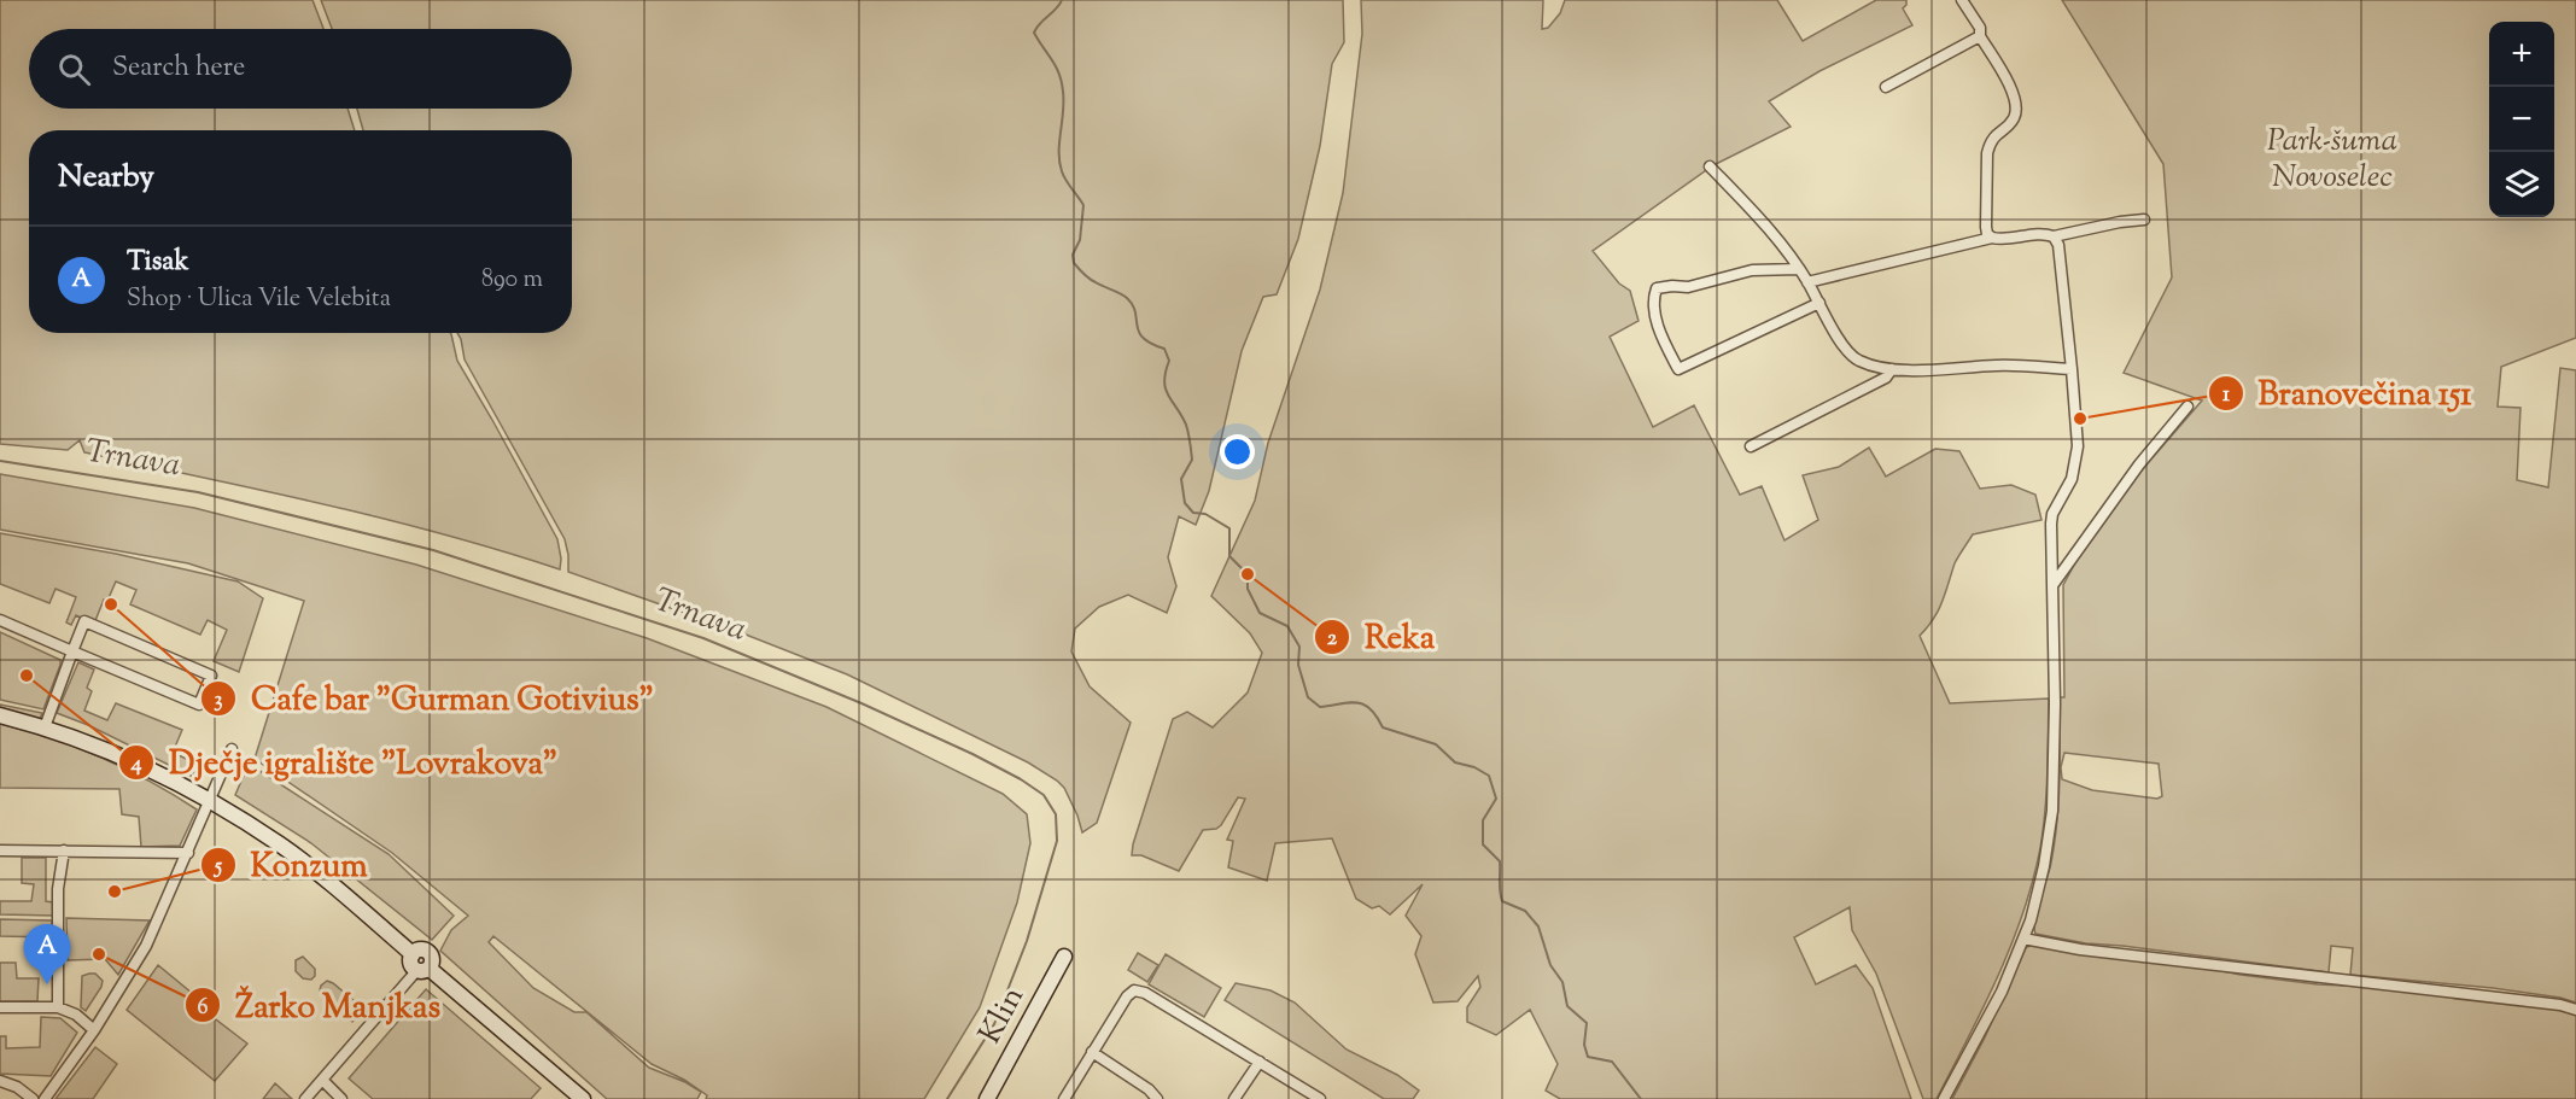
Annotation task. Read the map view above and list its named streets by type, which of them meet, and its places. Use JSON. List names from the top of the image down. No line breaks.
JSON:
{"streets":{"street":["Klin"]},"water":["Trnava"],"parks":["Park-šuma Novoselec"],"places":["Branovečina 151","Reka","Cafe bar \"Gurman Gotivius\"","Dječje igralište \"Lovrakova\"","Konzum","Žarko Manjkas"],"page":{"map_buttons":["+","−"],"search":"Search here","heading":"Nearby","list":[{"mark":"A","name":"Tisak","note":"Shop · Ulica Vile Velebita","value":"890 m"}],"pins":"A"}}
